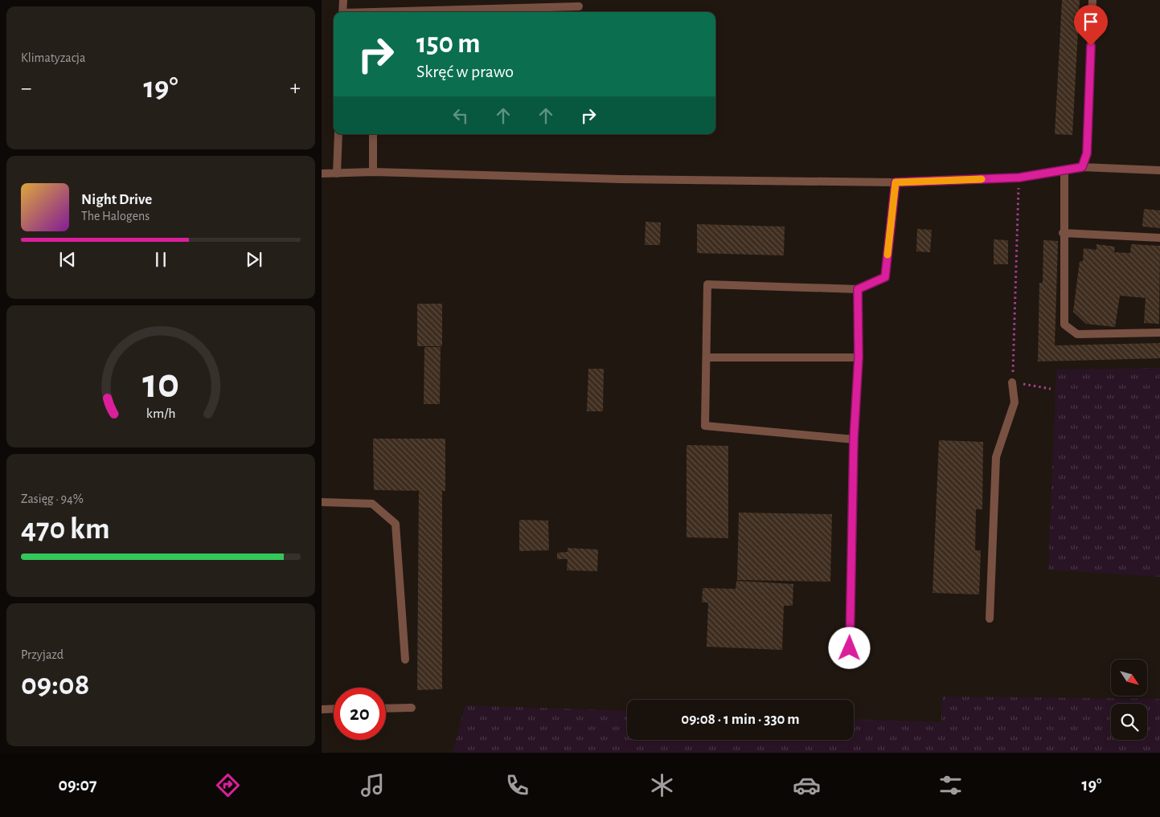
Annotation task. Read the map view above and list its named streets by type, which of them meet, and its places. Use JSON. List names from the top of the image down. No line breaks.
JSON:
{"north":"bottom right","page":{"tile":["Klimatyzacja",["Zasięg · 94%","470 km"],["Przyjazd","09:08"]],"turn":["150 m","Skręć w prawo"],"heat":["−","19°","+"],"song":["Night Drive","The Halogens"],"limit":"20","trip":"09:08 · 1 min · 330 m","tabs":["09:07","19°"],"gauge":["10","km/h"]}}
